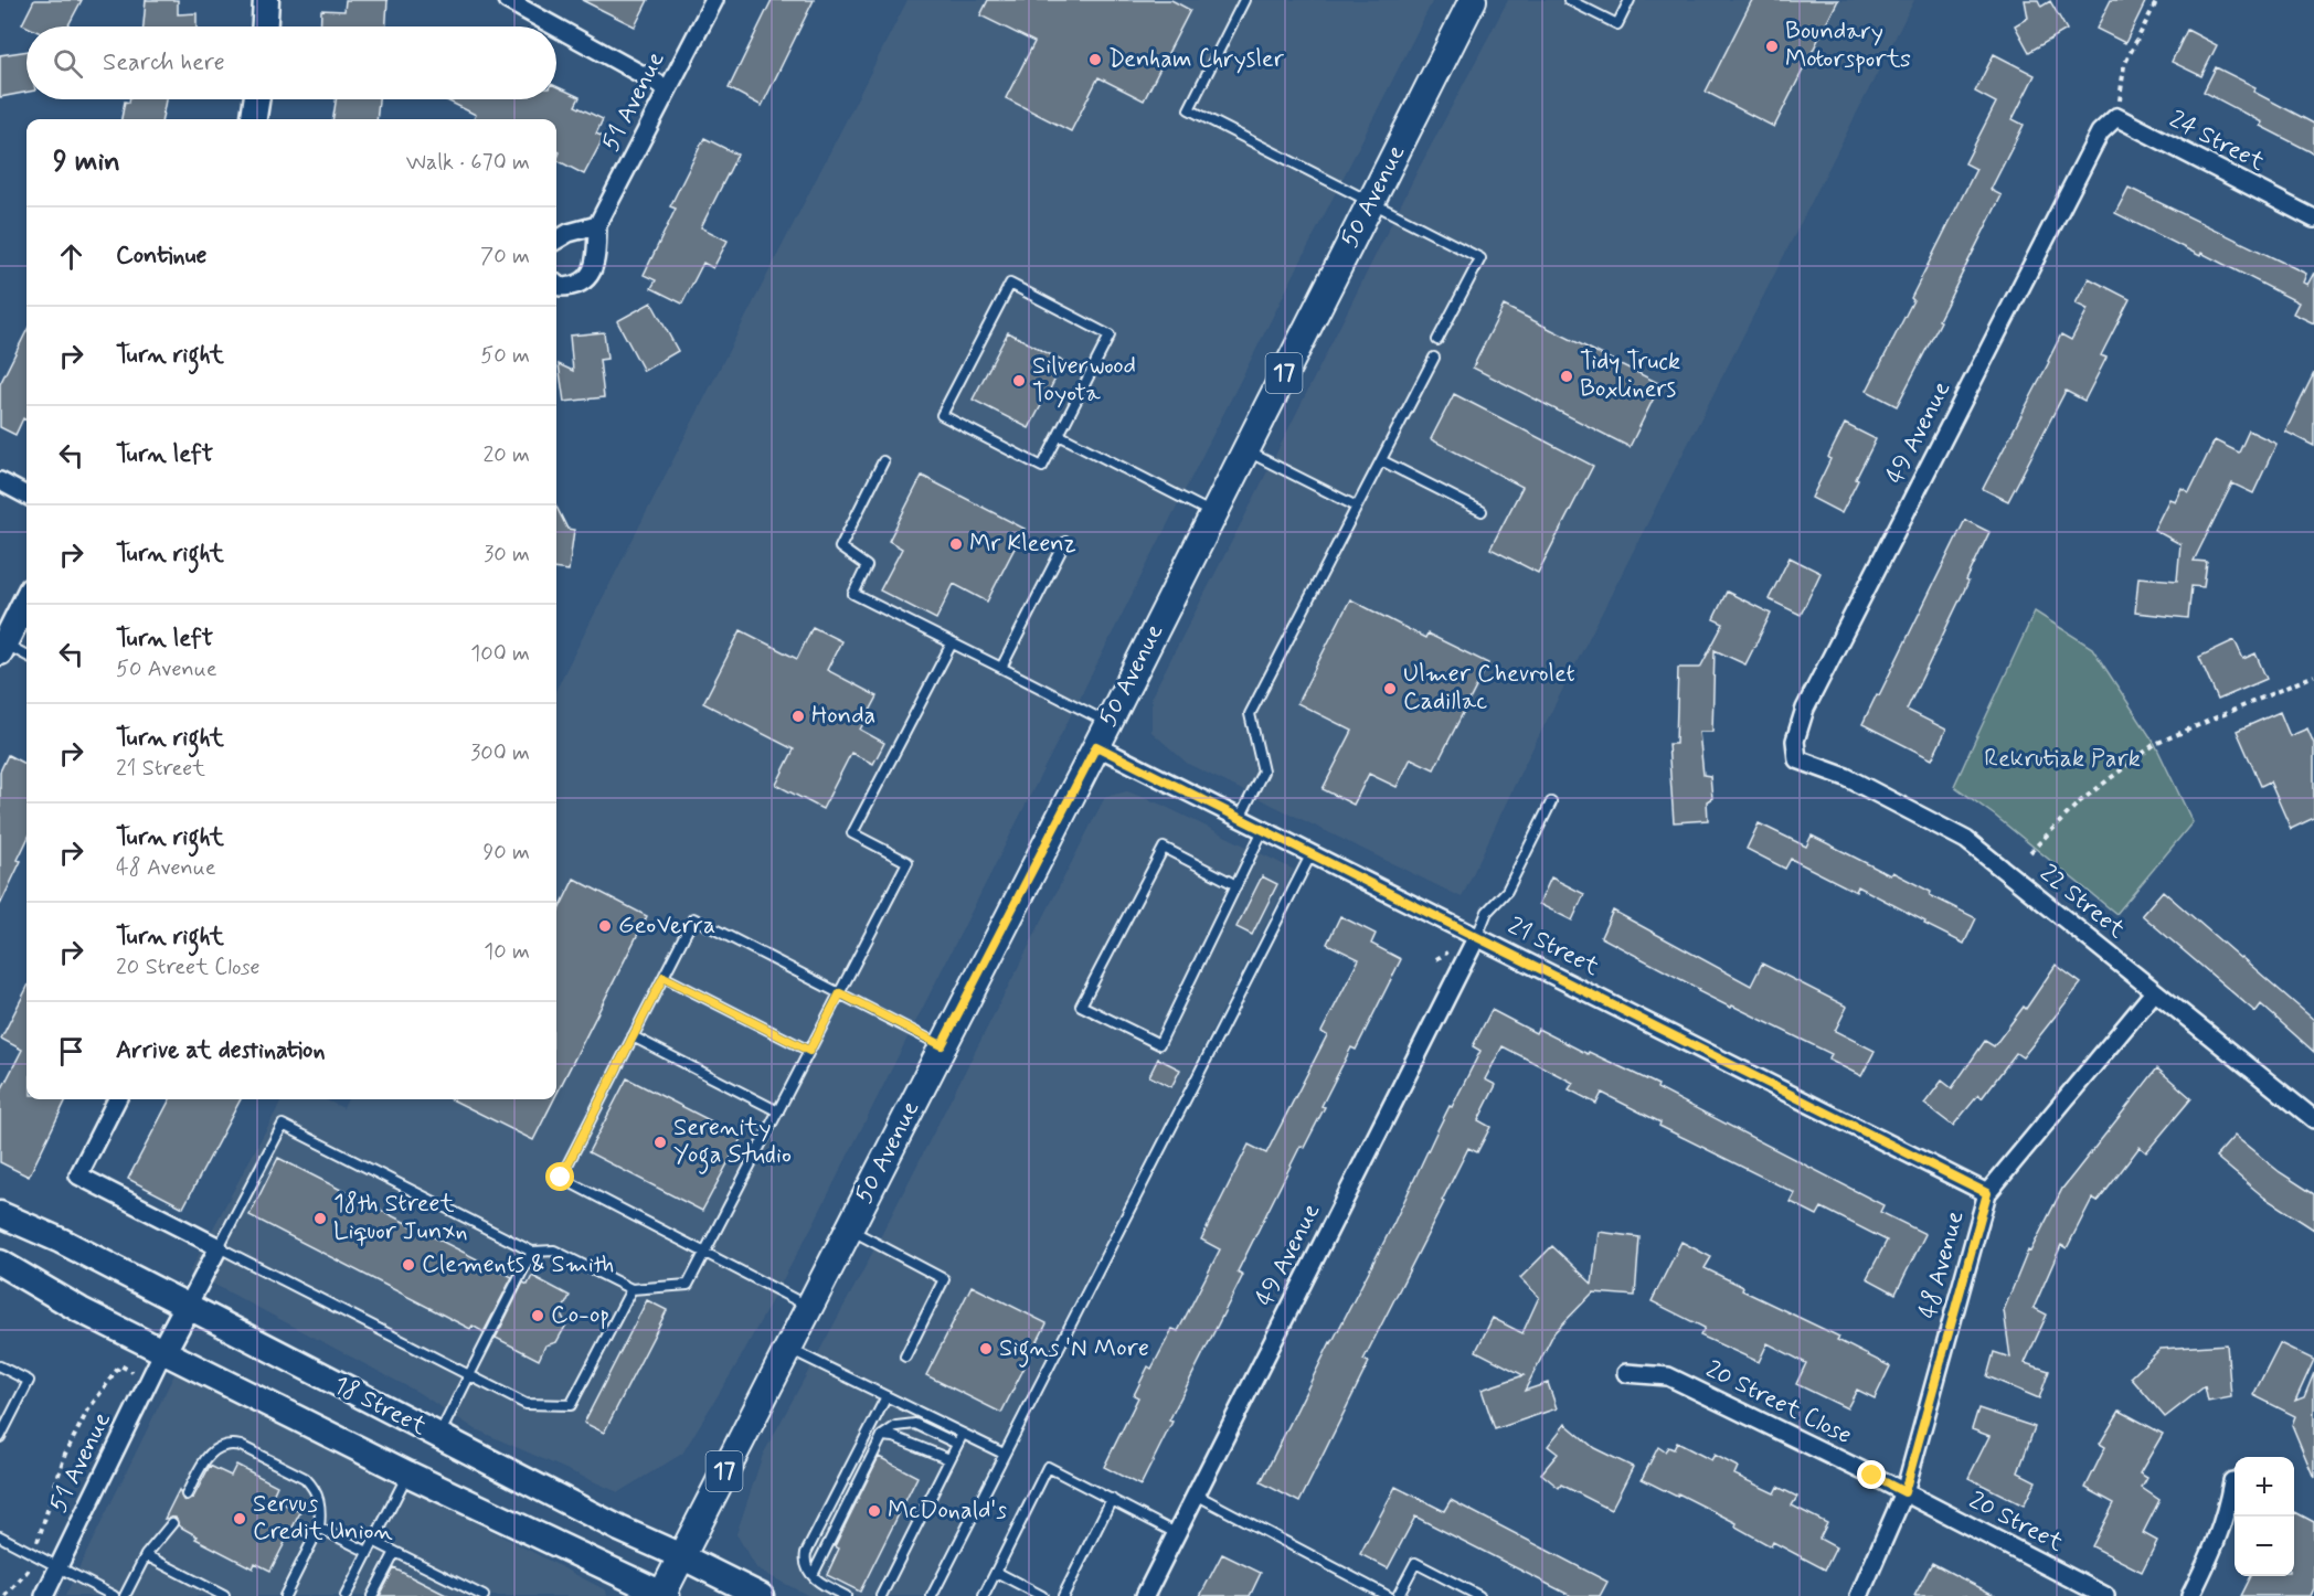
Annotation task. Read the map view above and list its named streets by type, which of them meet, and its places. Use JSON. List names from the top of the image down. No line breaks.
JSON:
{"streets":{"main road":["50 Avenue","17"],"street":["51 Avenue","24 Street","49 Avenue","22 Street","21 Street","48 Avenue","20 Street Close","18 Street","20 Street"]},"crossings":[["51 Avenue","18 Street"],["24 Street","49 Avenue"],["50 Avenue","21 Street"],["50 Avenue","18 Street"],["49 Avenue","22 Street"],["49 Avenue","21 Street"],["22 Street","48 Avenue"],["21 Street","48 Avenue"],["48 Avenue","20 Street Close"],["48 Avenue","20 Street"],["20 Street Close","20 Street"]],"parks":["Rekrutiak Park"],"places":["Boundary Motorsports","Denham Chrysler","Tidy Truck Boxliners","Silverwood Toyota","Mr Kleenz","Ulmer Chevrolet Cadillac","Honda","GeoVerra","Serenity Yoga Studio","18th Street Liquor Junxn","Clements & Smith","Co-op","Signs 'N More","McDonald's","Servus Credit Union"],"page":{"search":"Search here","heading":["9 min","Walk · 670 m"],"list":[["Continue","70 m"],["Turn right","50 m"],["Turn left","20 m"],["Turn right","30 m"],["Turn left","50 Avenue","100 m"],["Turn right","21 Street","300 m"],["Turn right","48 Avenue","90 m"],["Turn right","20 Street Close","10 m"],"Arrive at destination"],"map_buttons":["+","−"]}}
